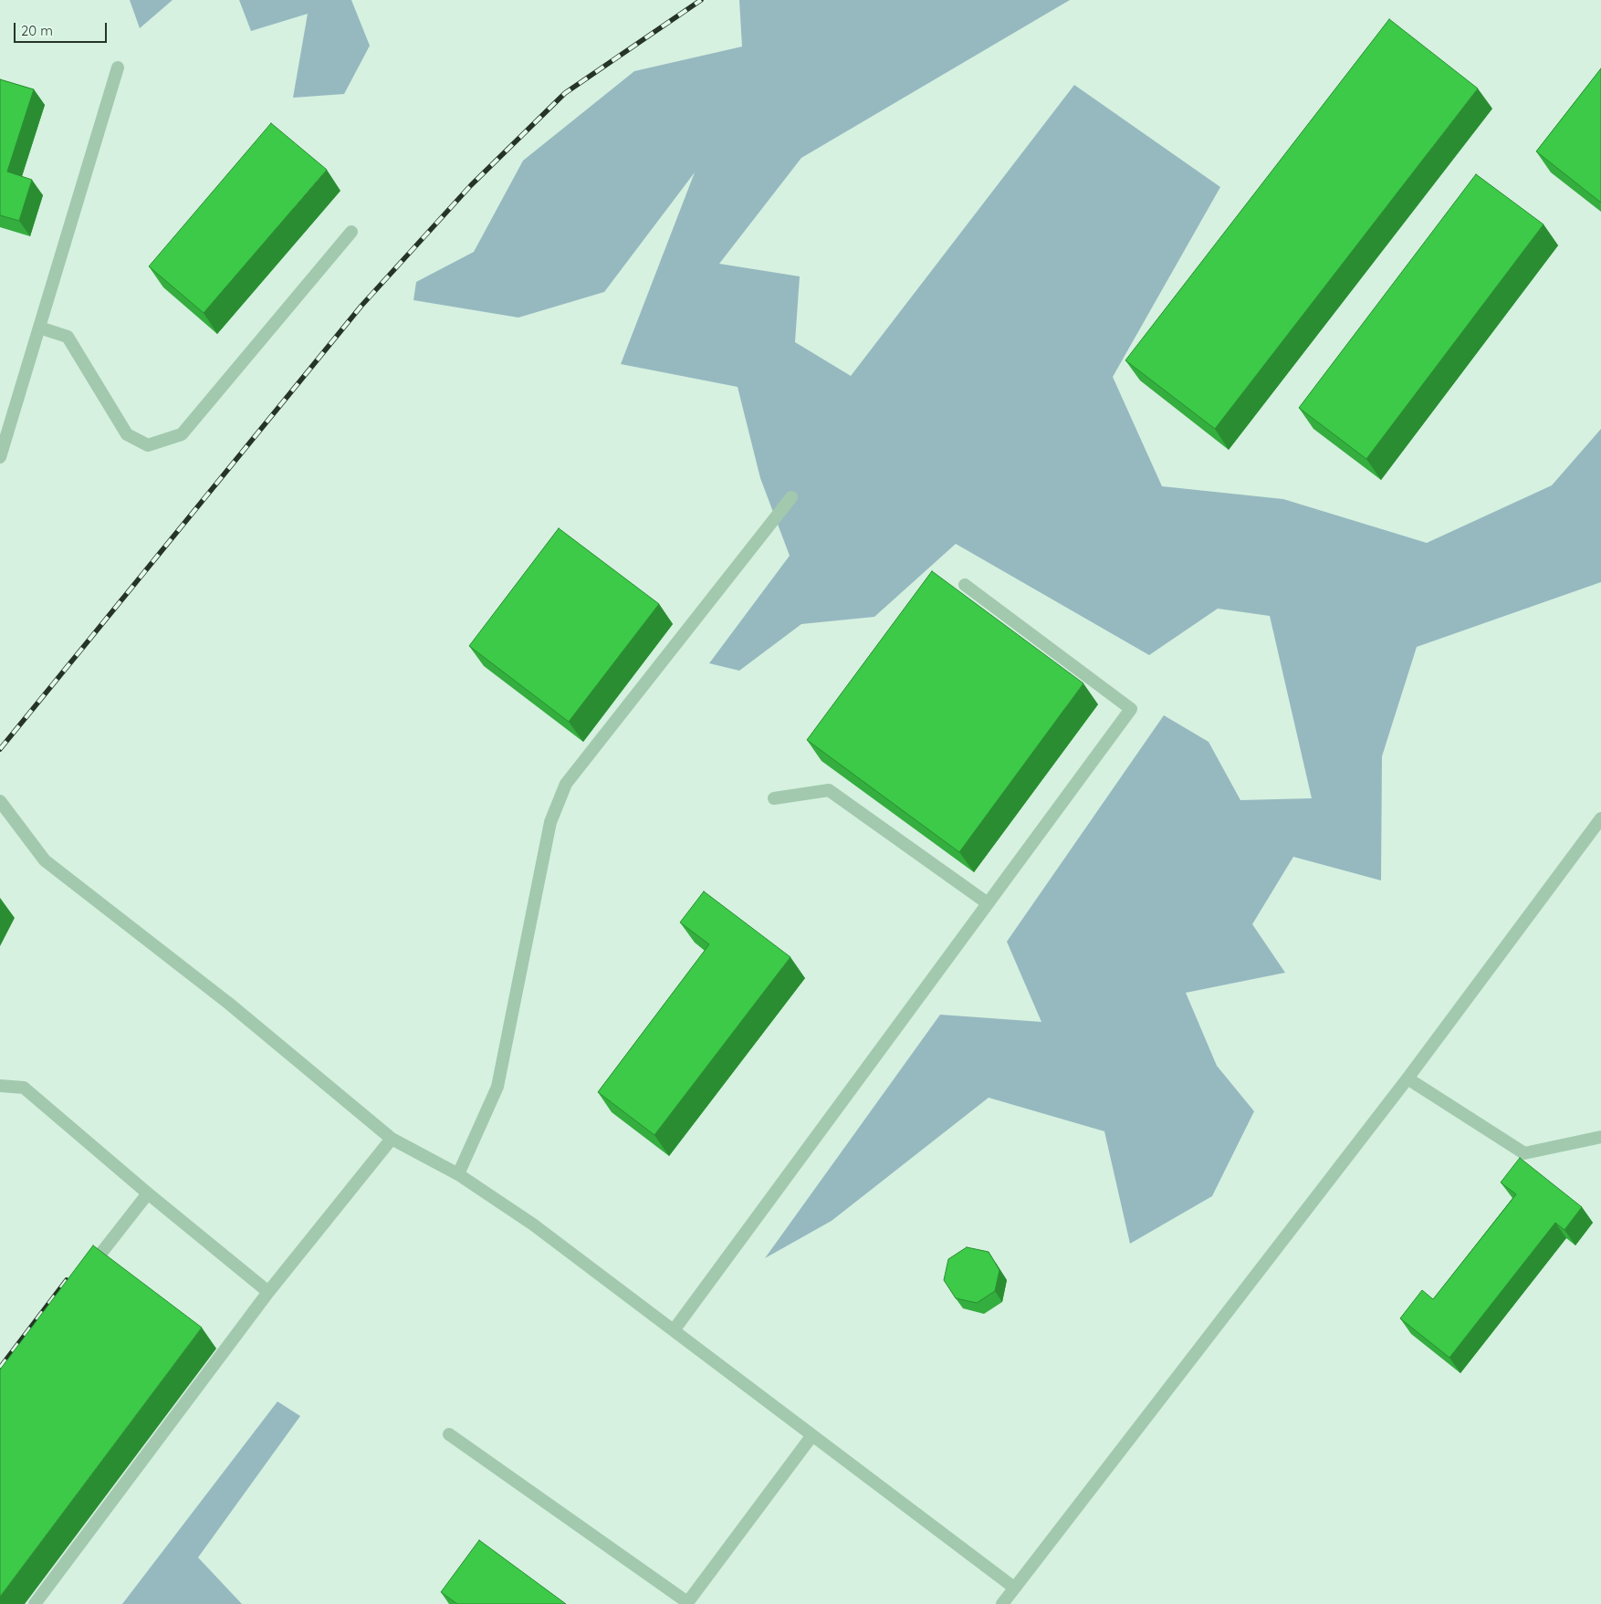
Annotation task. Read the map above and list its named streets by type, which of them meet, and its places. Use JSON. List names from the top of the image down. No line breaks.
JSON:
{"scale_bar":"20 m"}
